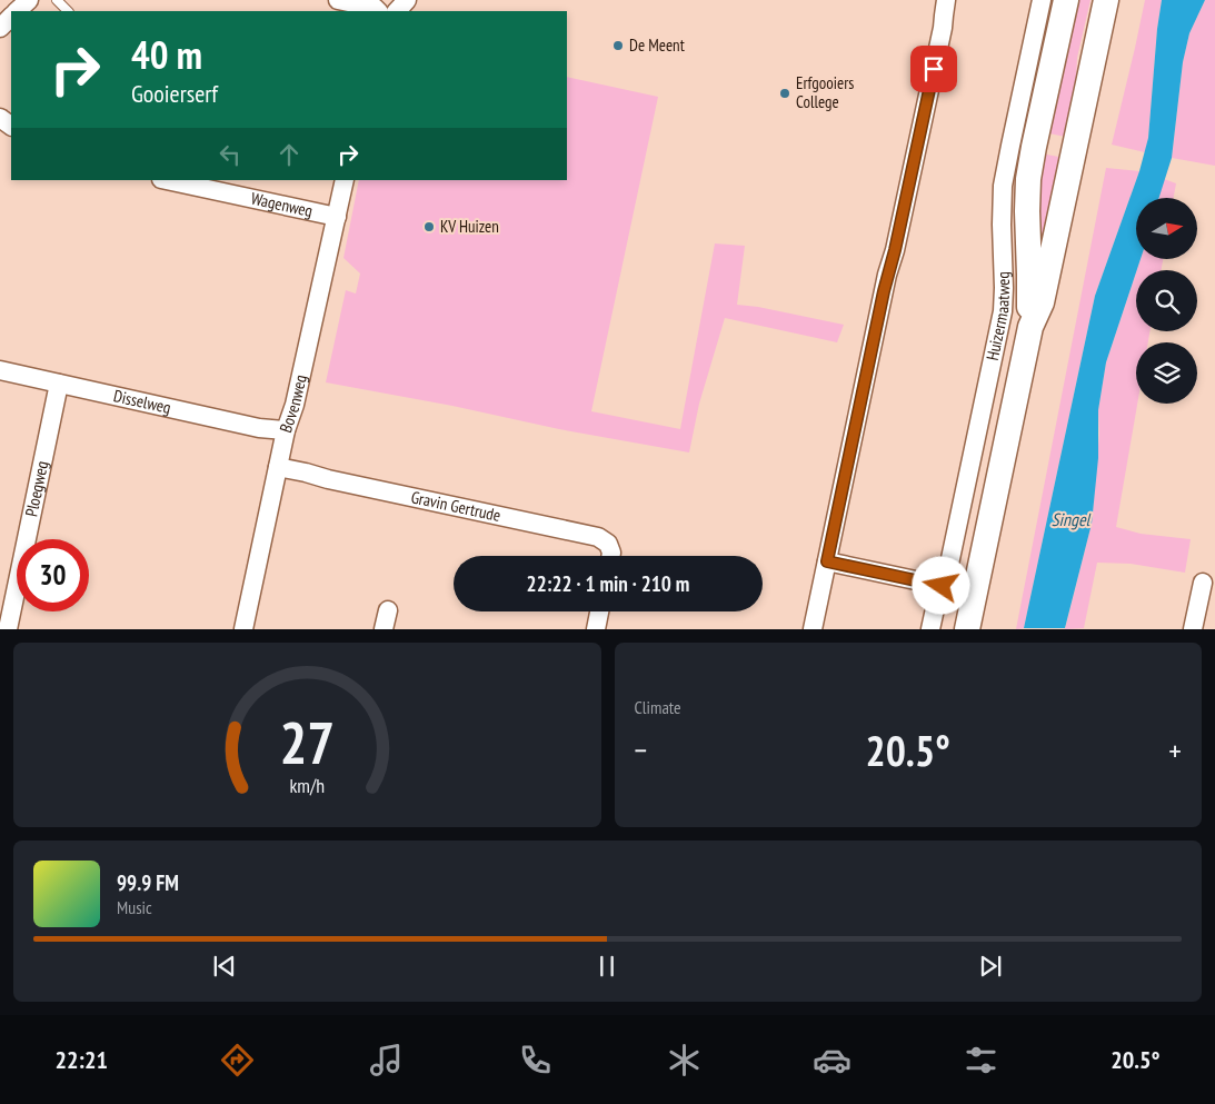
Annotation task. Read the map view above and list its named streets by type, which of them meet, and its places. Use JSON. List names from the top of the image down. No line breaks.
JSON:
{"streets":{"main road":["Huizermaatweg"],"street":["Wagenweg","Disselweg","Bovenweg","Ploegweg","Gravin Gertrude"]},"crossings":[["Wagenweg","Bovenweg"],["Disselweg","Bovenweg"],["Disselweg","Ploegweg"],["Bovenweg","Gravin Gertrude"]],"water":["Singel"],"places":["De Meent","Erfgooiers College","KV Huizen"],"north":"right","page":{"turn":["40 m","Gooierserf"],"limit":"30","trip":"22:22 · 1 min · 210 m","tile":"Climate","heat":["−","20.5°","+"],"song":["99.9 FM","Music"],"tabs":["22:21","20.5°"],"gauge":["27","km/h"]}}
